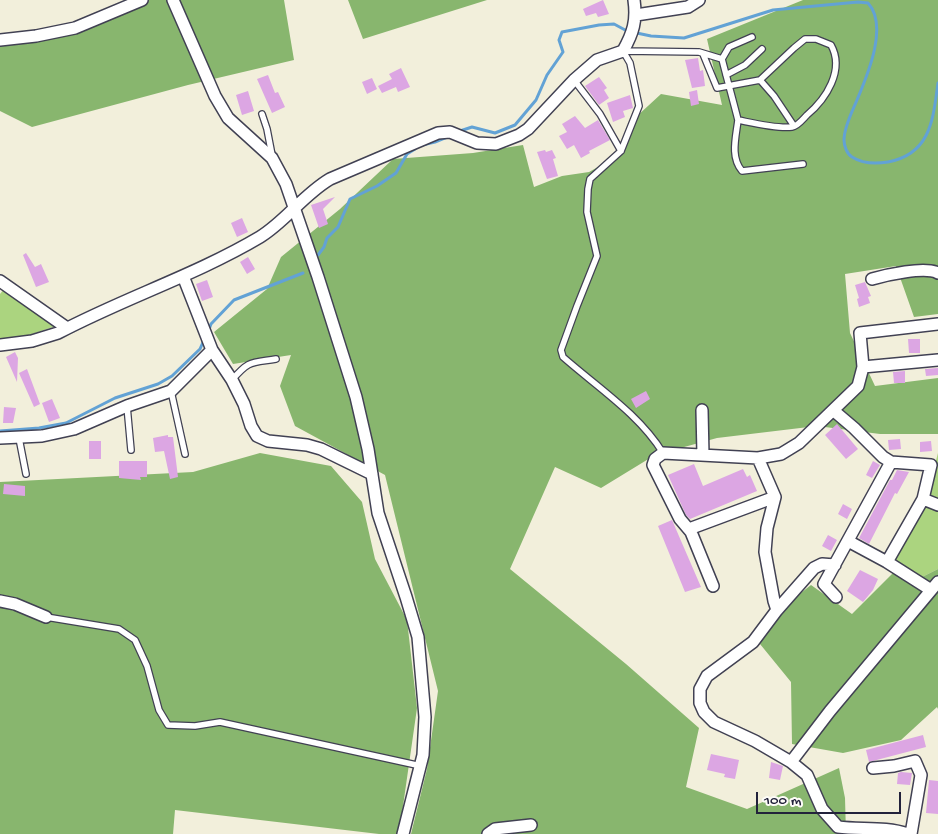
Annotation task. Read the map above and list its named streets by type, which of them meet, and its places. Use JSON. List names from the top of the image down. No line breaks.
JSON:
{"scale_bar":"100 m"}
